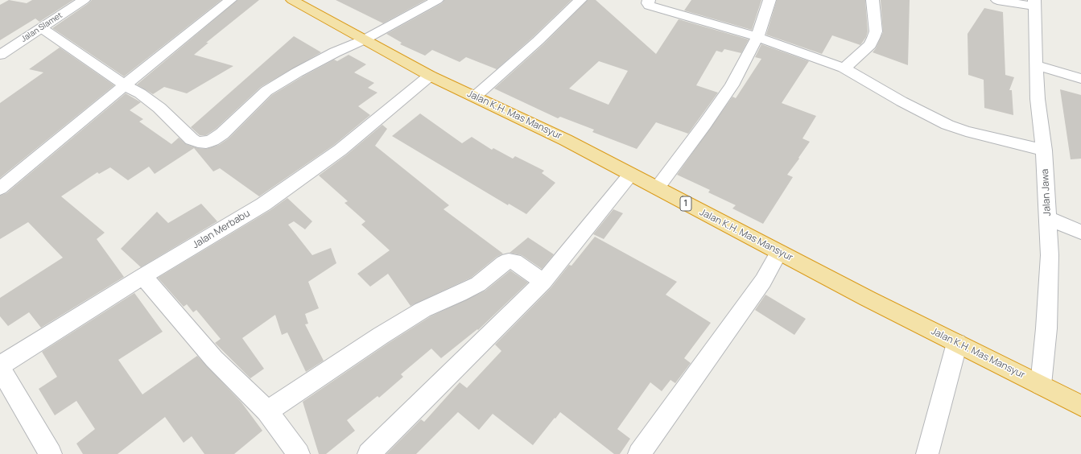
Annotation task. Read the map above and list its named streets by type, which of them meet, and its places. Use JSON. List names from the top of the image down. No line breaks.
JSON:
{"streets":{"highway":["Jalan K.H. Mas Mansyur","1"],"street":["Jalan Slamet","Jalan Jawa","Jalan Merbabu"]},"crossings":[["Jalan K.H. Mas Mansyur","Jalan Jawa"],["Jalan K.H. Mas Mansyur","Jalan Merbabu"]]}
